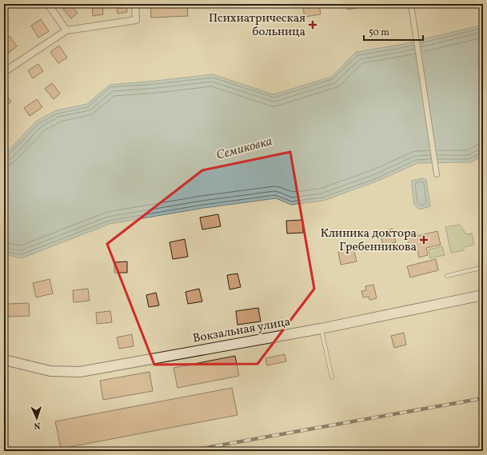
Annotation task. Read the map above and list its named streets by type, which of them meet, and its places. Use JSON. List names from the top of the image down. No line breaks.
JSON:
{"streets":{"main road":["Вокзальная улица"]},"water":["Семиковка"],"places":{"health":["Психиатрическая больница","Клиника доктора Гребенникова"]},"scale_bar":"50 m","north":"bottom"}
